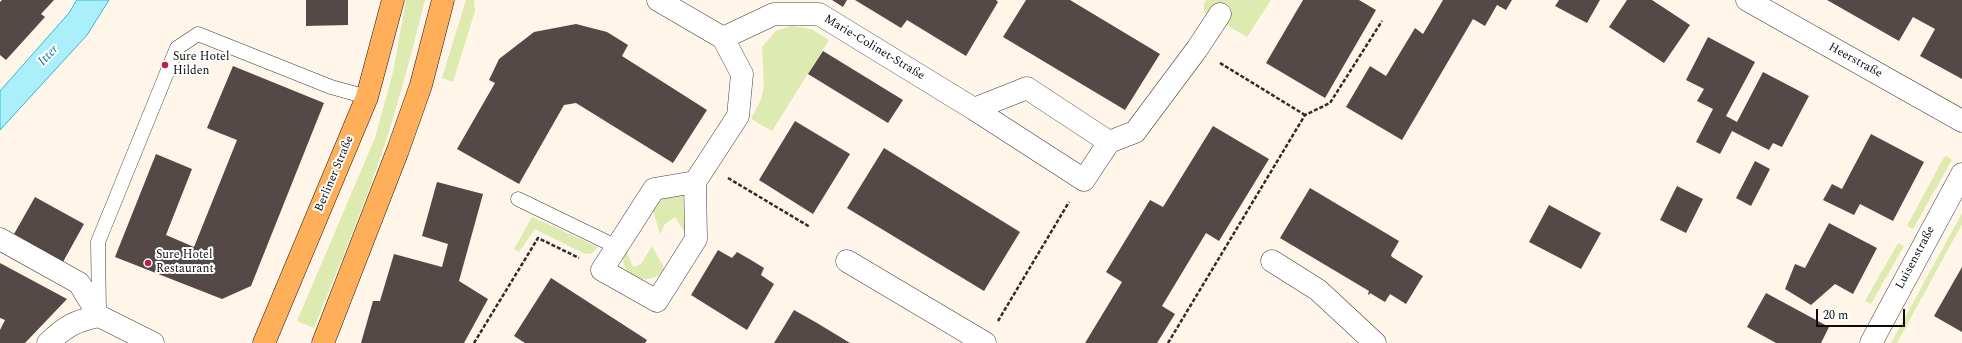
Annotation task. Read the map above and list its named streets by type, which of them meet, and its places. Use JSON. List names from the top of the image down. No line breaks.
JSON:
{"streets":{"main road":["Berliner Straße"],"street":["Marie-Colinet-Straße","Heerstraße","Luisenstraße"]},"water":["Itter"],"places":["Sure Hotel Hilden","Sure Hotel Restaurant"],"scale_bar":"20 m"}
